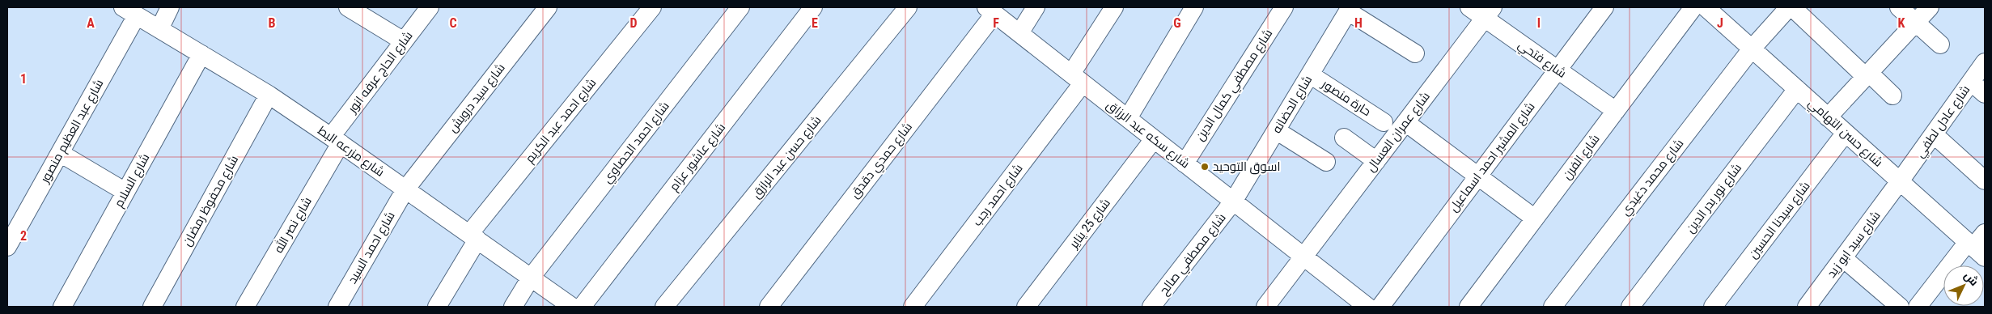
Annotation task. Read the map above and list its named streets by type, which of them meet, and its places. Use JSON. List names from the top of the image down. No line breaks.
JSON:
{"streets":{"street":["شارع فتحي","شارع الحاج عرفه انور","شارع مصطفي كمال الدين","شارع سيد درويش","حارة منصور","شارع الحضانه","شارع احمد عبد الكريم","شارع عادل لطفي","شارع عبد العظيم منصور","شارع عمران العسال","شارع حسن التهامي","شارع سكه عبد الرزاق","شارع احمد الحصاوي","شارع مزرعه البط","شارع عاشور عزام","شارع حسن عبد الرازق","شارع المشير احمد اسماعيل","شارع الفرن","شارع حمدي دقدق","شارع محمد دغيدي","شارع السلام","شارع احمد رجب","شارع نور بدر الدين","شارع محفوظ رمضان","شارع سيدنا الحسين","شارع 25 يناير","شارع نصر الله","شارع سيد ابو زيد","شارع احمد السيد","شارع مصطفي صالح"]},"crossings":[["شارع فتحي","شارع عمران العسال"],["شارع فتحي","شارع المشير احمد اسماعيل"],["شارع فتحي","شارع الفرن"],["شارع الحاج عرفه انور","شارع مزرعه البط"],["شارع الحاج عرفه انور","شارع نصر الله"],["شارع مصطفي كمال الدين","شارع سكه عبد الرزاق"],["شارع سيد درويش","شارع مزرعه البط"],["شارع سيد درويش","شارع احمد السيد"],["حارة منصور","شارع الحضانه"],["شارع الحضانه","شارع سكه عبد الرزاق"],["شارع الحضانه","شارع مصطفي صالح"],["شارع احمد عبد الكريم","شارع مزرعه البط"],["شارع عادل لطفي","شارع حسن التهامي"],["شارع عادل لطفي","شارع سيد ابو زيد"],["شارع عبد العظيم منصور","شارع مزرعه البط"],["شارع عمران العسال","شارع سكه عبد الرزاق"],["شارع حسن التهامي","شارع محمد دغيدي"],["شارع حسن التهامي","شارع نور بدر الدين"],["شارع حسن التهامي","شارع سيدنا الحسين"],["شارع حسن التهامي","شارع سيد ابو زيد"],["شارع سكه عبد الرزاق","شارع حمدي دقدق"],["شارع سكه عبد الرزاق","شارع احمد رجب"],["شارع سكه عبد الرزاق","شارع 25 يناير"],["شارع سكه عبد الرزاق","شارع مصطفي صالح"],["شارع احمد الحصاوي","شارع مزرعه البط"],["شارع مزرعه البط","شارع السلام"],["شارع مزرعه البط","شارع محفوظ رمضان"],["شارع مزرعه البط","شارع نصر الله"],["شارع مزرعه البط","شارع احمد السيد"]],"places":["اسوق التوحيد"],"north":"top right","grid":{"columns":["A","B","C","D","E","F","G","H","I","J","K"],"rows":["1","2"]}}
